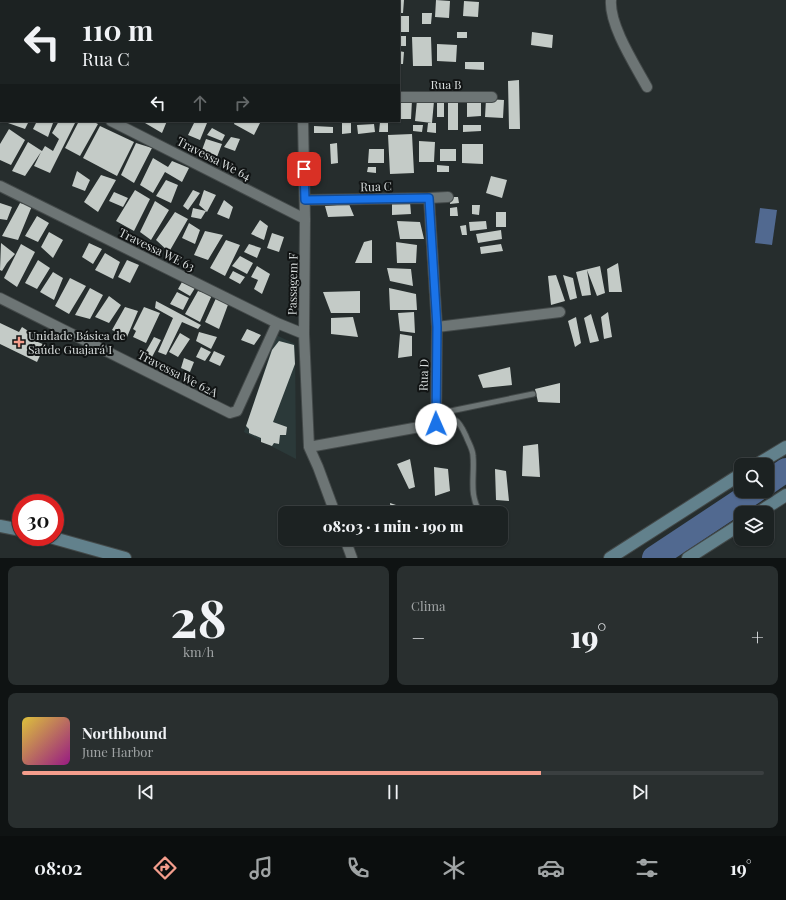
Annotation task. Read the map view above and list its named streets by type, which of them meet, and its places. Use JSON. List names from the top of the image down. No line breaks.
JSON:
{"streets":{"street":["Rua B","Travessa We 64","Rua C","Travessa WE 63","Passagem F","Travessa We 62A","Rua D"]},"crossings":[["Travessa We 64","Passagem F"],["Rua C","Passagem F"],["Rua C","Rua D"],["Travessa WE 63","Passagem F"],["Travessa WE 63","Travessa We 62A"]],"places":{"health":["Unidade Básica de Saúde Guajará I"]},"page":{"turn":["110 m","Rua C"],"limit":"30","trip":"08:03 · 1 min · 190 m","tile":[["28","km/h"],"Clima"],"heat":["−","19°","+"],"song":["Northbound","June Harbor"],"tabs":["08:02","19°"]}}
